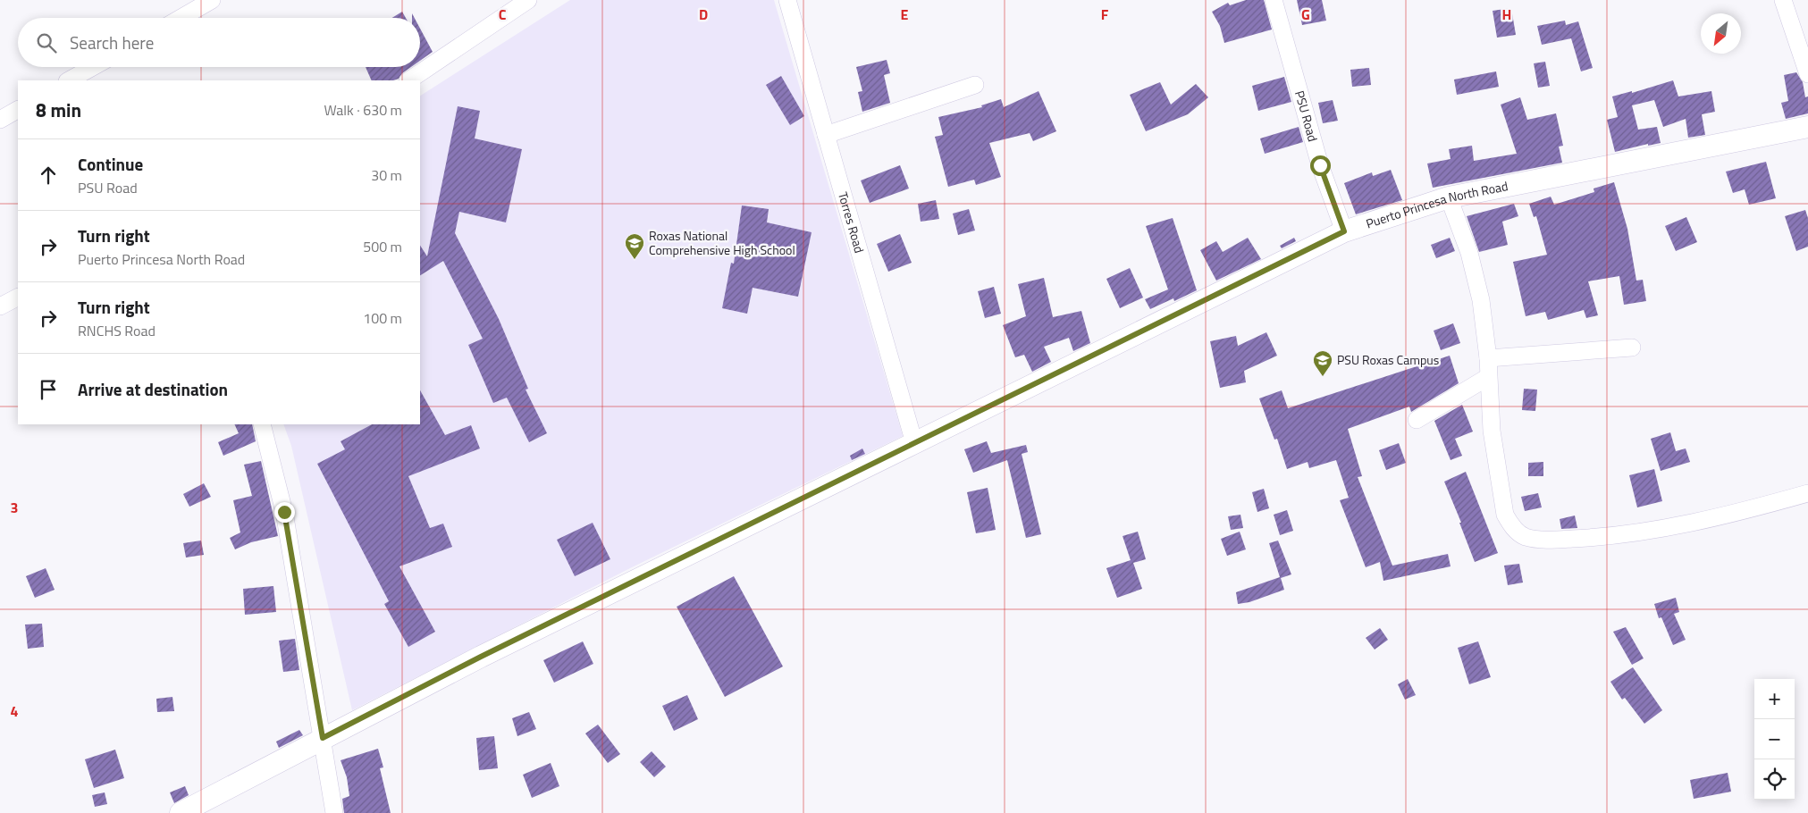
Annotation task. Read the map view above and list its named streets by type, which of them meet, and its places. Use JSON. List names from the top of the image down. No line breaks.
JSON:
{"streets":{"main road":["Puerto Princesa North Road"],"street":["PSU Road","Torres Road"]},"crossings":[["PSU Road","Puerto Princesa North Road"],["Puerto Princesa North Road","Torres Road"]],"places":{"school or university":["Roxas National Comprehensive High School","PSU Roxas Campus"]},"north":"bottom left","page":{"search":"Search here","heading":["8 min","Walk · 630 m"],"list":[["Continue","PSU Road","30 m"],["Turn right","Puerto Princesa North Road","500 m"],["Turn right","RNCHS Road","100 m"],"Arrive at destination"],"map_buttons":["+","−"]},"grid":{"columns":["C","D","E","F","G","H"],"rows":["3","4"]}}
